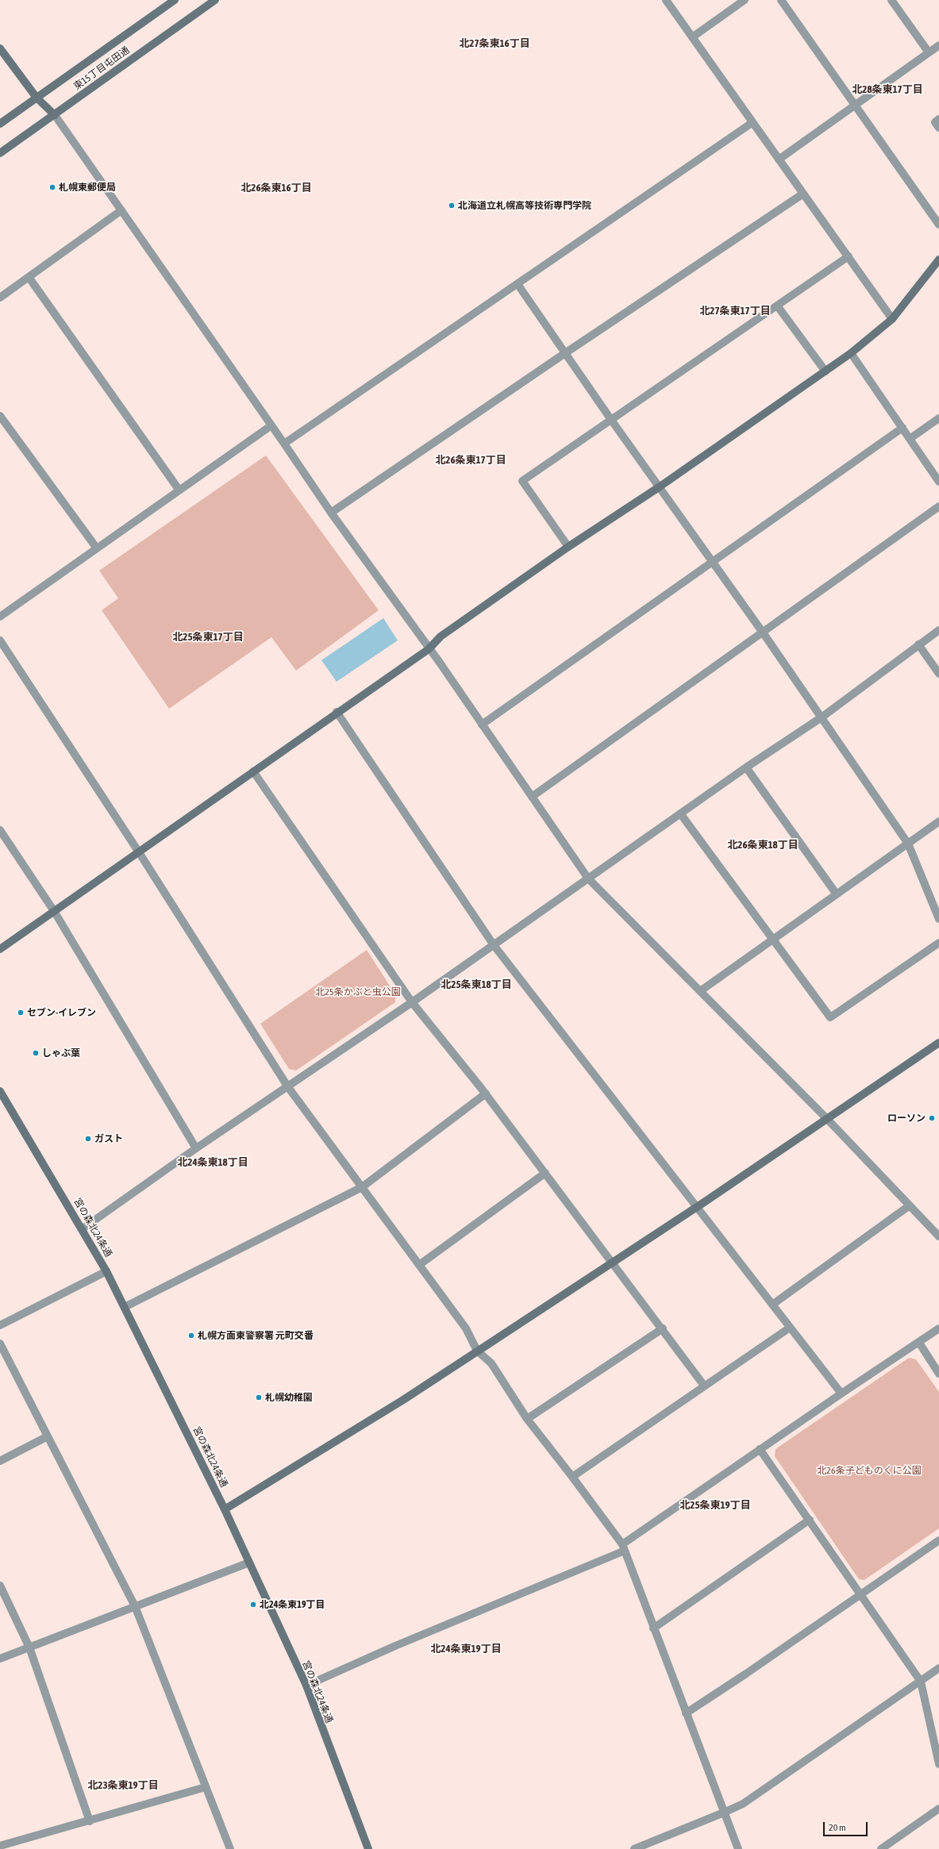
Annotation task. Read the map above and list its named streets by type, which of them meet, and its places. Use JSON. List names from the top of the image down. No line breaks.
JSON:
{"streets":{"street":["東15丁目屯田通","宮の森北24条通"]},"districts":["北27条東16丁目","北28条東17丁目","北26条東16丁目","北27条東17丁目","北26条東17丁目","北25条東17丁目","北26条東18丁目","北25条東18丁目","北24条東18丁目","北25条東19丁目","北24条東19丁目","北23条東19丁目"],"parks":["北25条かぶと虫公園","北26条子どものくに公園"],"places":["札幌東郵便局","北海道立札幌高等技術専門学院","セブン-イレブン","しゃぶ葉","ローソン","ガスト","札幌方面東警察署 元町交番","札幌幼稚園","北24条東19丁目"],"scale_bar":"20 m"}
